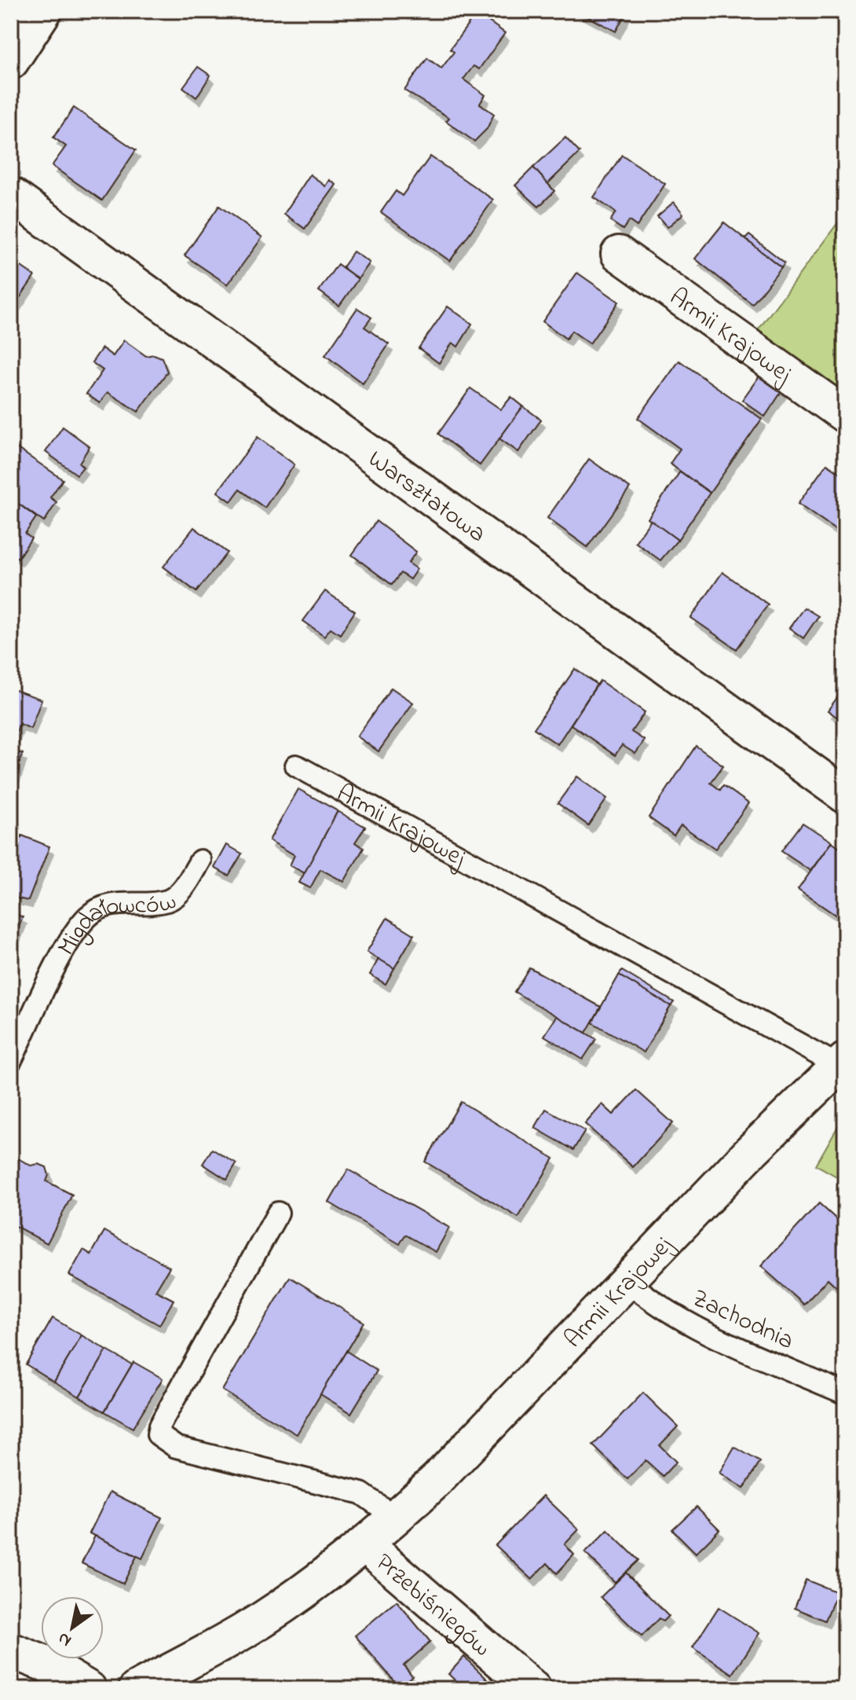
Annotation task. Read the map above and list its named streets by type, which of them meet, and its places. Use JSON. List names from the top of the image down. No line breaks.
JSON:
{"streets":{"street":["Armii Krajowej","Warsztatowa","Przebiśniegów"],"lane":["Migdałowców","Zachodnia"]},"crossings":[["Armii Krajowej","Zachodnia"],["Armii Krajowej","Przebiśniegów"]],"north":"bottom left"}
